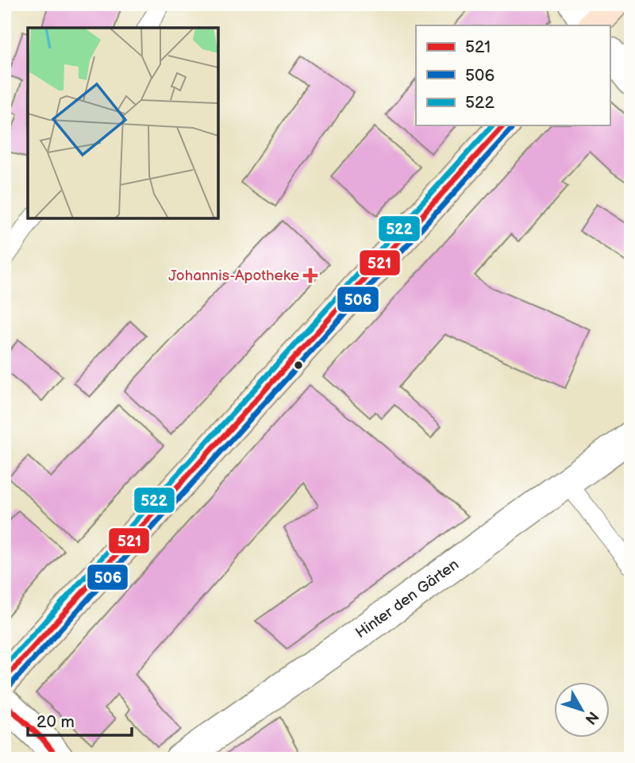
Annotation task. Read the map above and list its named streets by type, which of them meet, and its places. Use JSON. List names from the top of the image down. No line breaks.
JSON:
{"streets":{"street":["Hinter den Gärten"]},"places":{"health":["Johannis-Apotheke"]},"lines":["transit line 521","transit line 522","transit line 506"],"legend":["521","506","522"],"scale_bar":"20 m","north":"bottom right"}
